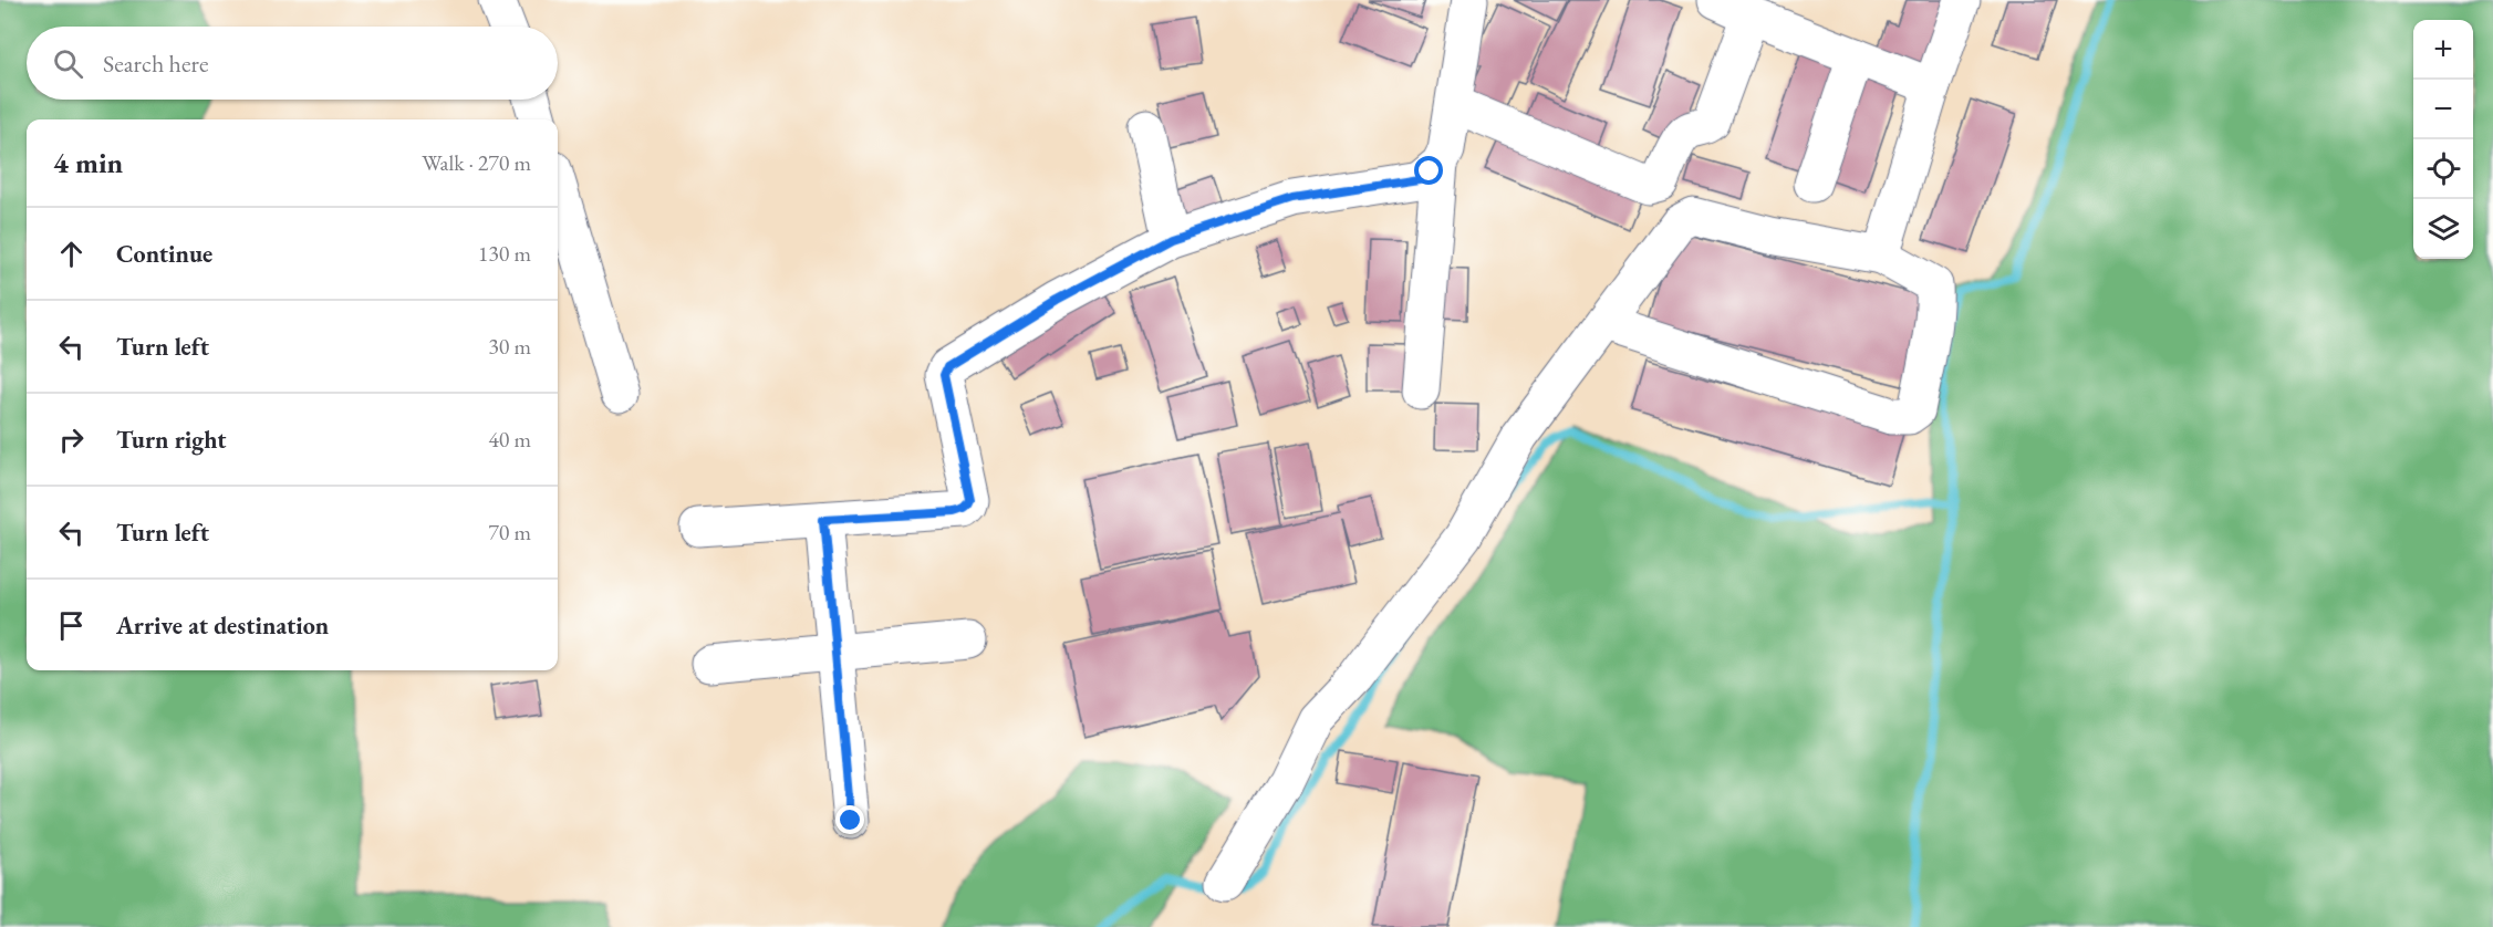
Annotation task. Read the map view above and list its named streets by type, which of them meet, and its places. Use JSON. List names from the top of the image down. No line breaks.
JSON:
{"page":{"map_buttons":["+","−"],"search":"Search here","heading":["4 min","Walk · 270 m"],"list":[["Continue","130 m"],["Turn left","30 m"],["Turn right","40 m"],["Turn left","70 m"],"Arrive at destination"]}}
